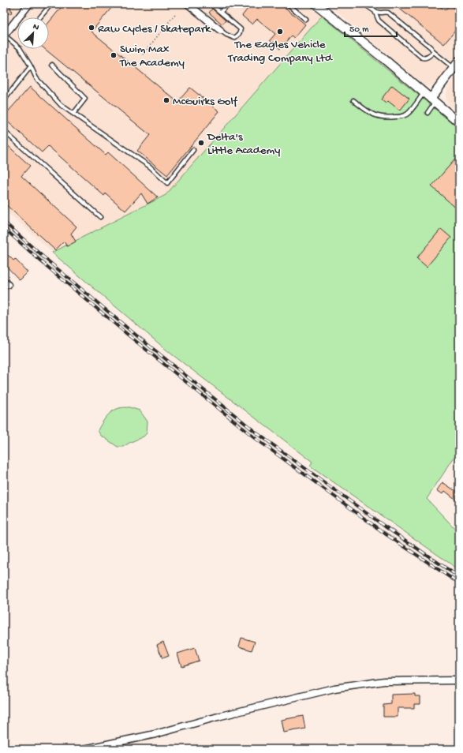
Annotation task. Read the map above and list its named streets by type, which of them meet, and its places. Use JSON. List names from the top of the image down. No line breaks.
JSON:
{"places":["Raw Cycles / Skatepark","The Eagles Vehicle Trading Company Ltd","Swim Max The Academy","McGuirks Golf","Delta's Little Academy"],"scale_bar":"50 m","north":"top right"}
